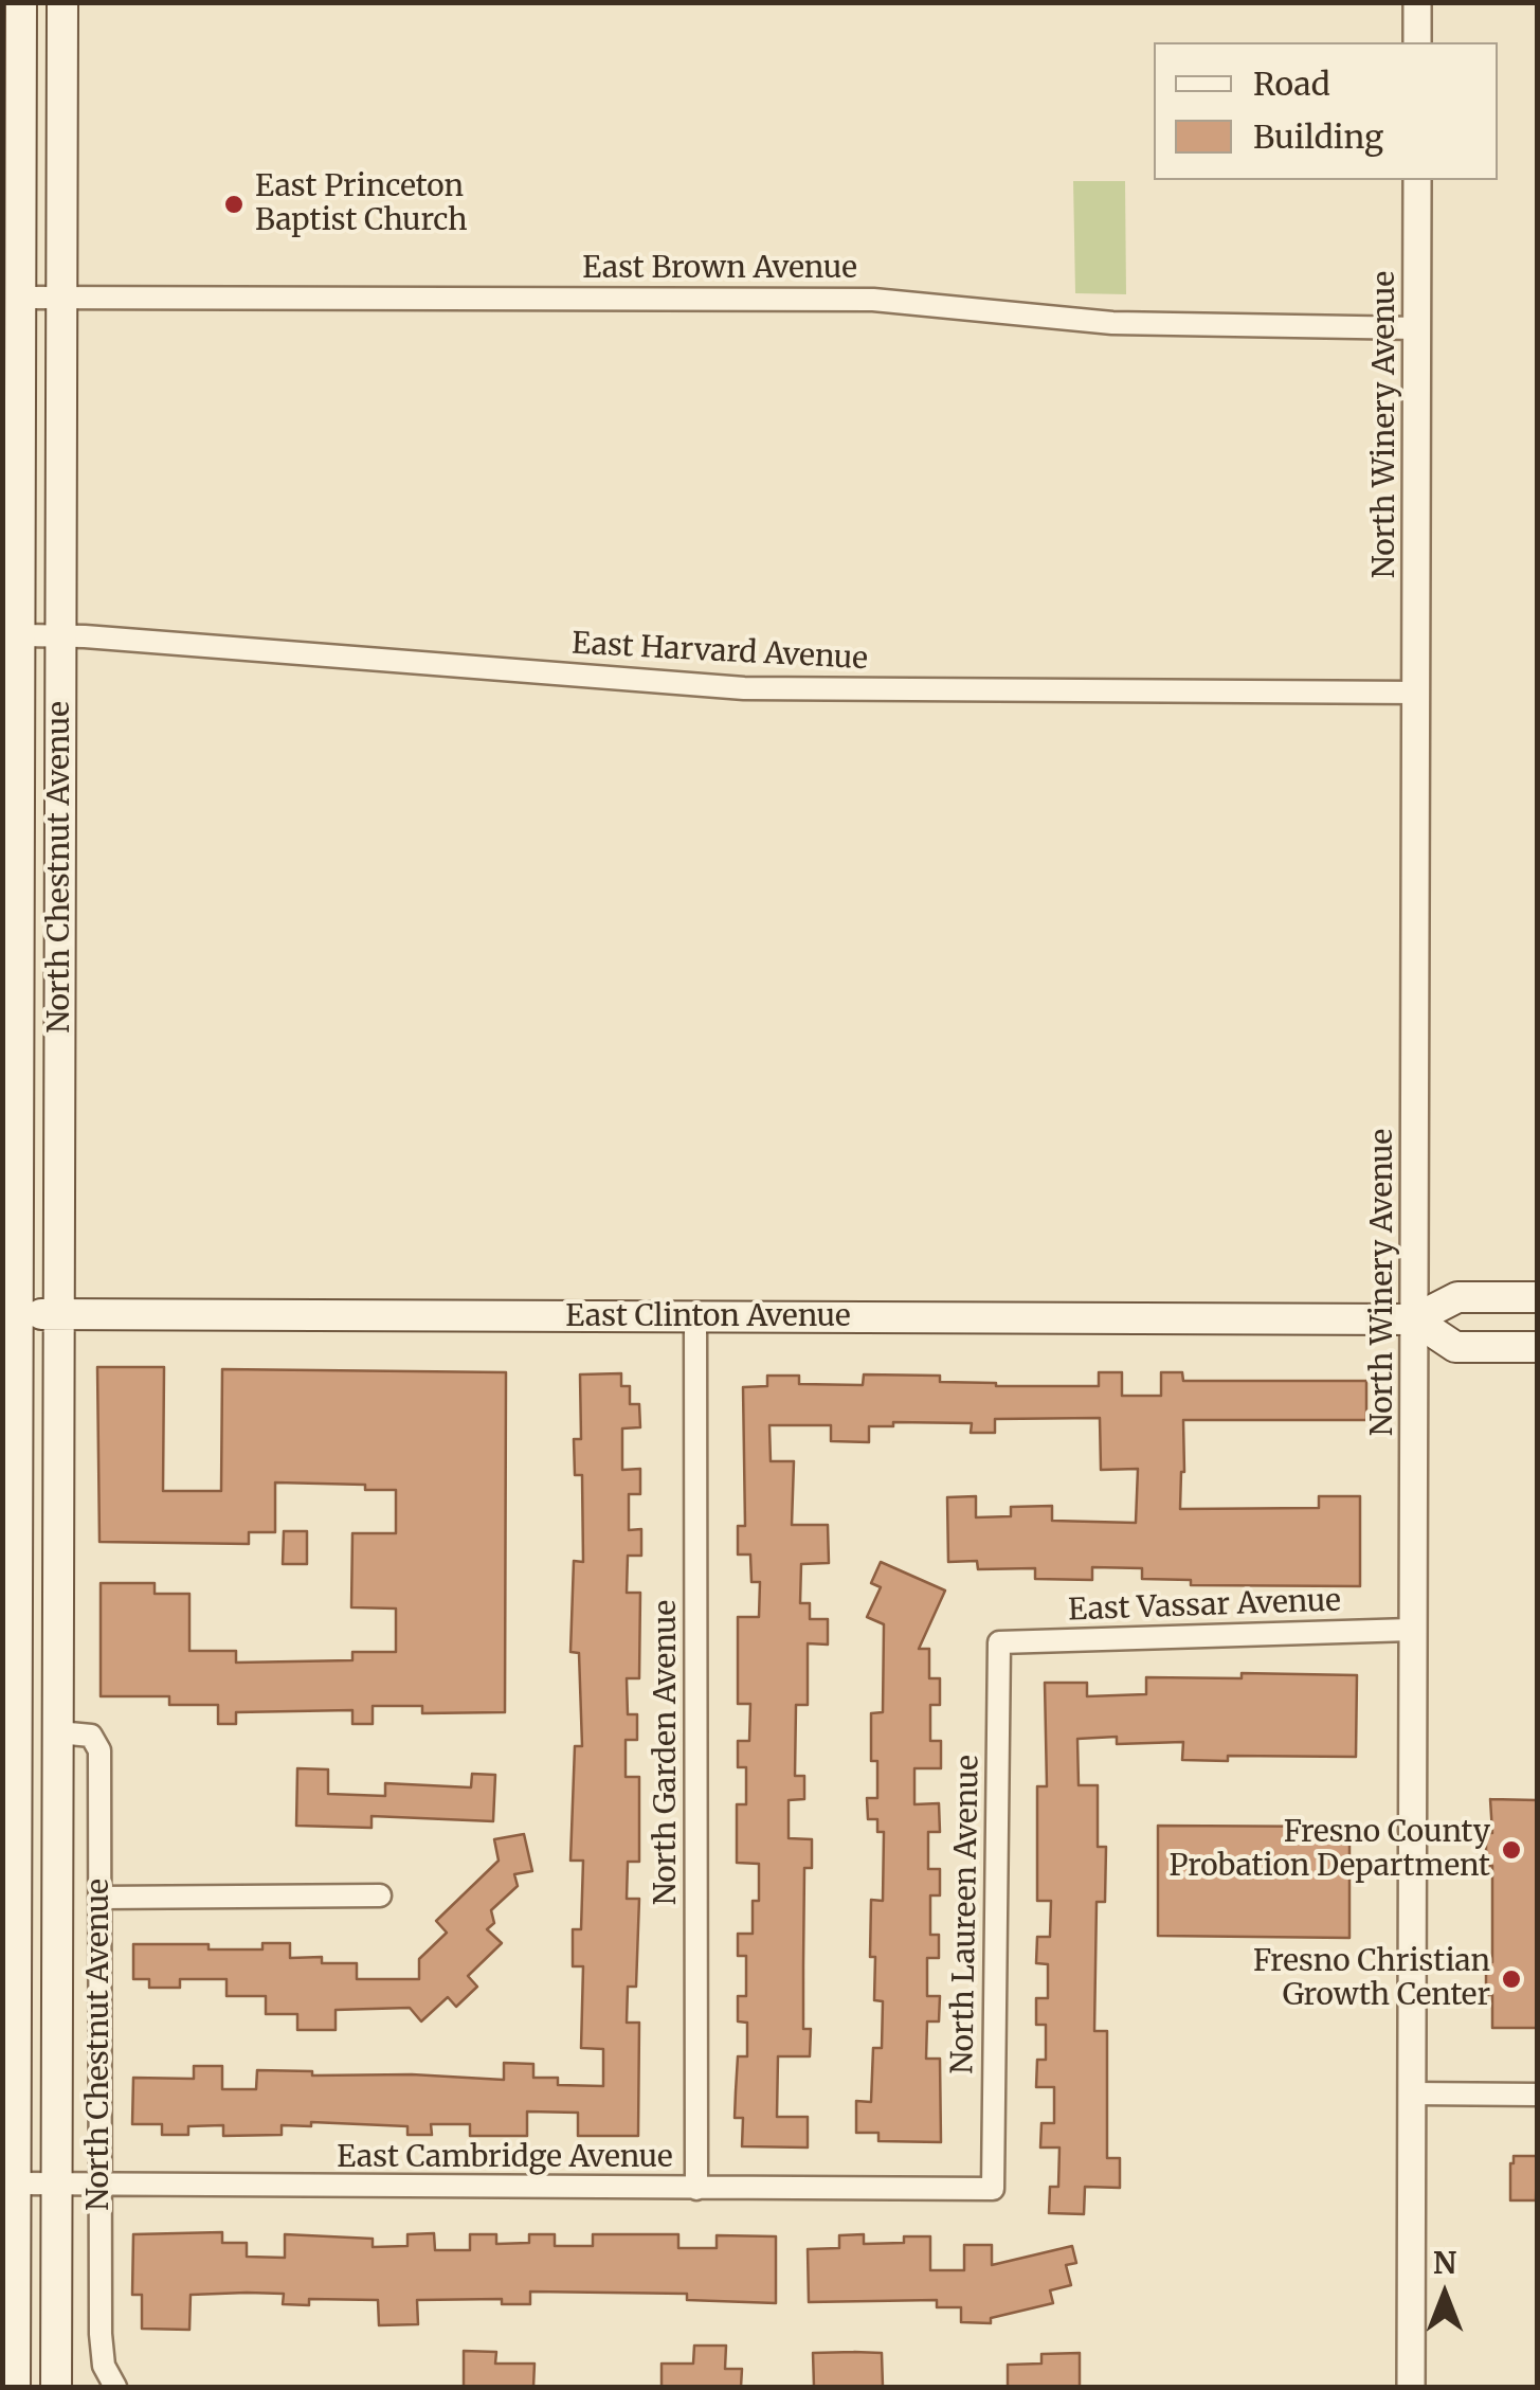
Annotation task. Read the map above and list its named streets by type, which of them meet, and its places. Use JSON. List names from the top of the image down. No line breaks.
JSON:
{"streets":{"main road":["North Chestnut Avenue","East Clinton Avenue"],"street":["East Brown Avenue","North Winery Avenue","East Harvard Avenue","East Vassar Avenue","North Garden Avenue","North Laureen Avenue","East Cambridge Avenue"]},"crossings":[["East Brown Avenue","North Winery Avenue"],["East Brown Avenue","North Chestnut Avenue"],["North Winery Avenue","East Harvard Avenue"],["North Winery Avenue","East Clinton Avenue"],["North Winery Avenue","East Vassar Avenue"],["East Harvard Avenue","North Chestnut Avenue"],["North Chestnut Avenue","East Clinton Avenue"],["North Chestnut Avenue","East Cambridge Avenue"],["East Clinton Avenue","North Garden Avenue"],["East Vassar Avenue","North Laureen Avenue"],["North Garden Avenue","East Cambridge Avenue"],["North Laureen Avenue","East Cambridge Avenue"]],"places":["East Princeton Baptist Church","Fresno County Probation Department","Fresno Christian Growth Center"],"legend":["Road","Building"],"north":"top"}
